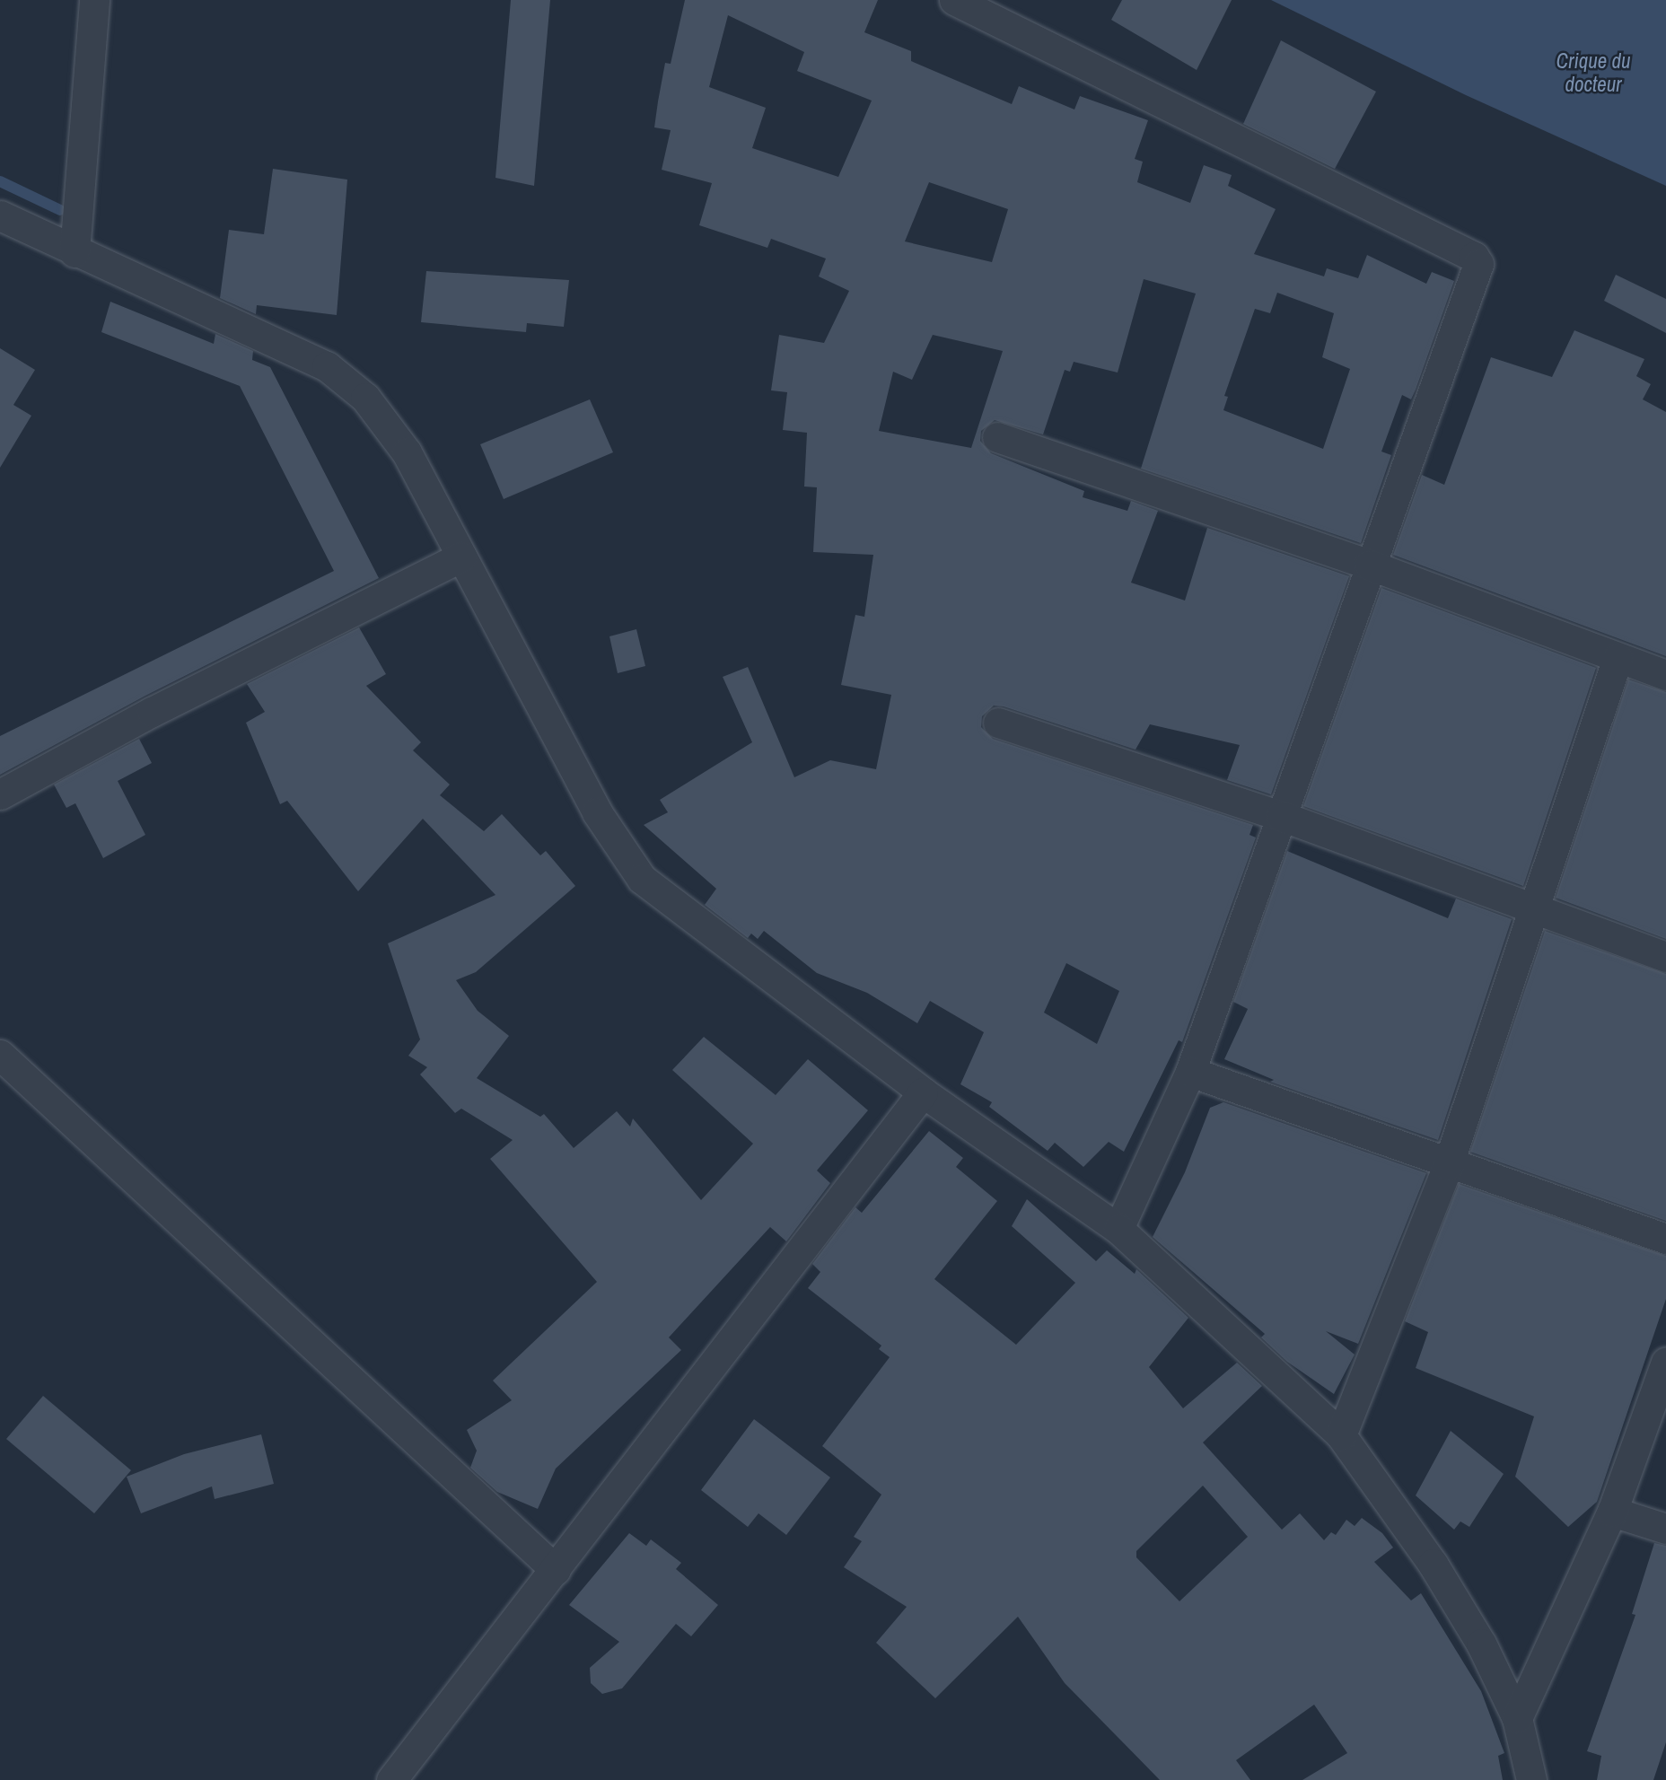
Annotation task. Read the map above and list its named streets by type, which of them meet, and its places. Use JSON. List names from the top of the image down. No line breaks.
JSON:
{"water":["Crique du docteur"]}
